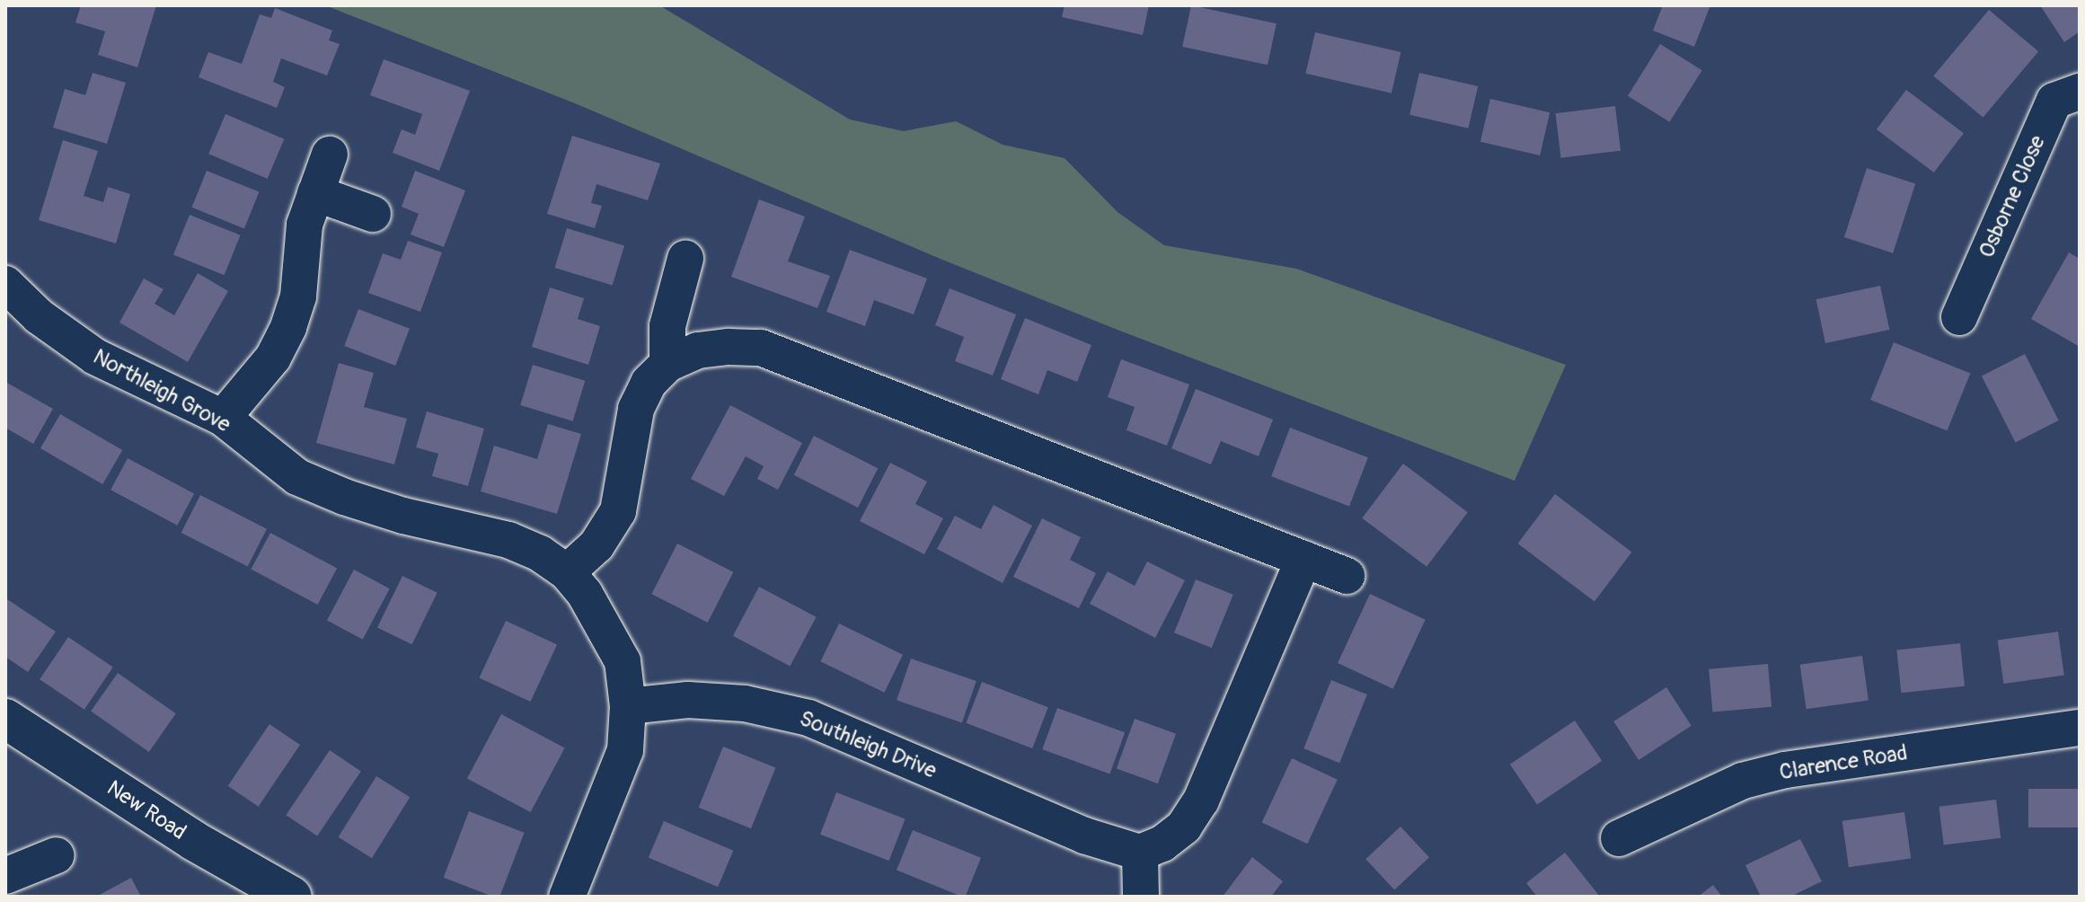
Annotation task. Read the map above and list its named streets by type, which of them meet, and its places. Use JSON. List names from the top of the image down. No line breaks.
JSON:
{"streets":{"main road":["New Road"],"street":["Osborne Close","Northleigh Grove","Southleigh Drive","Clarence Road"]}}
